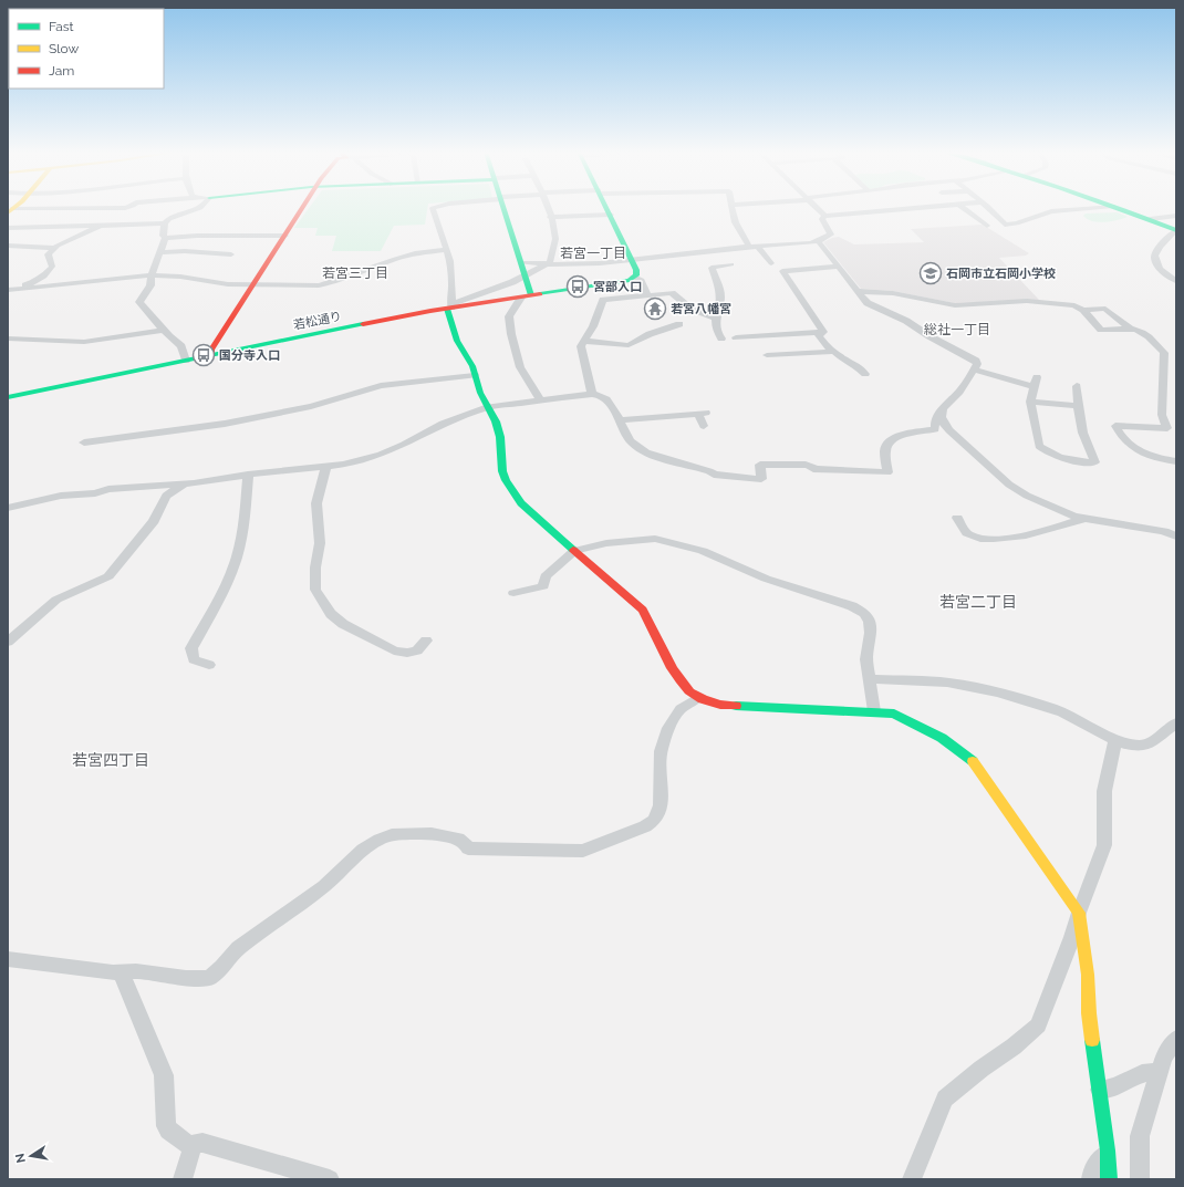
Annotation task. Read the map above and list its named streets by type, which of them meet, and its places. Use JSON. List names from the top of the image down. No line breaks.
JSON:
{"streets":{"main road":["若松通り"]},"districts":["若宮一丁目","若宮三丁目","総社一丁目","若宮二丁目","若宮四丁目"],"places":{"school or university":["石岡市立石岡小学校"],"bus stop":["宮部入口","国分寺入口"],"temple":["若宮八幡宮"]},"legend":["Fast","Slow","Jam"],"north":"left"}
